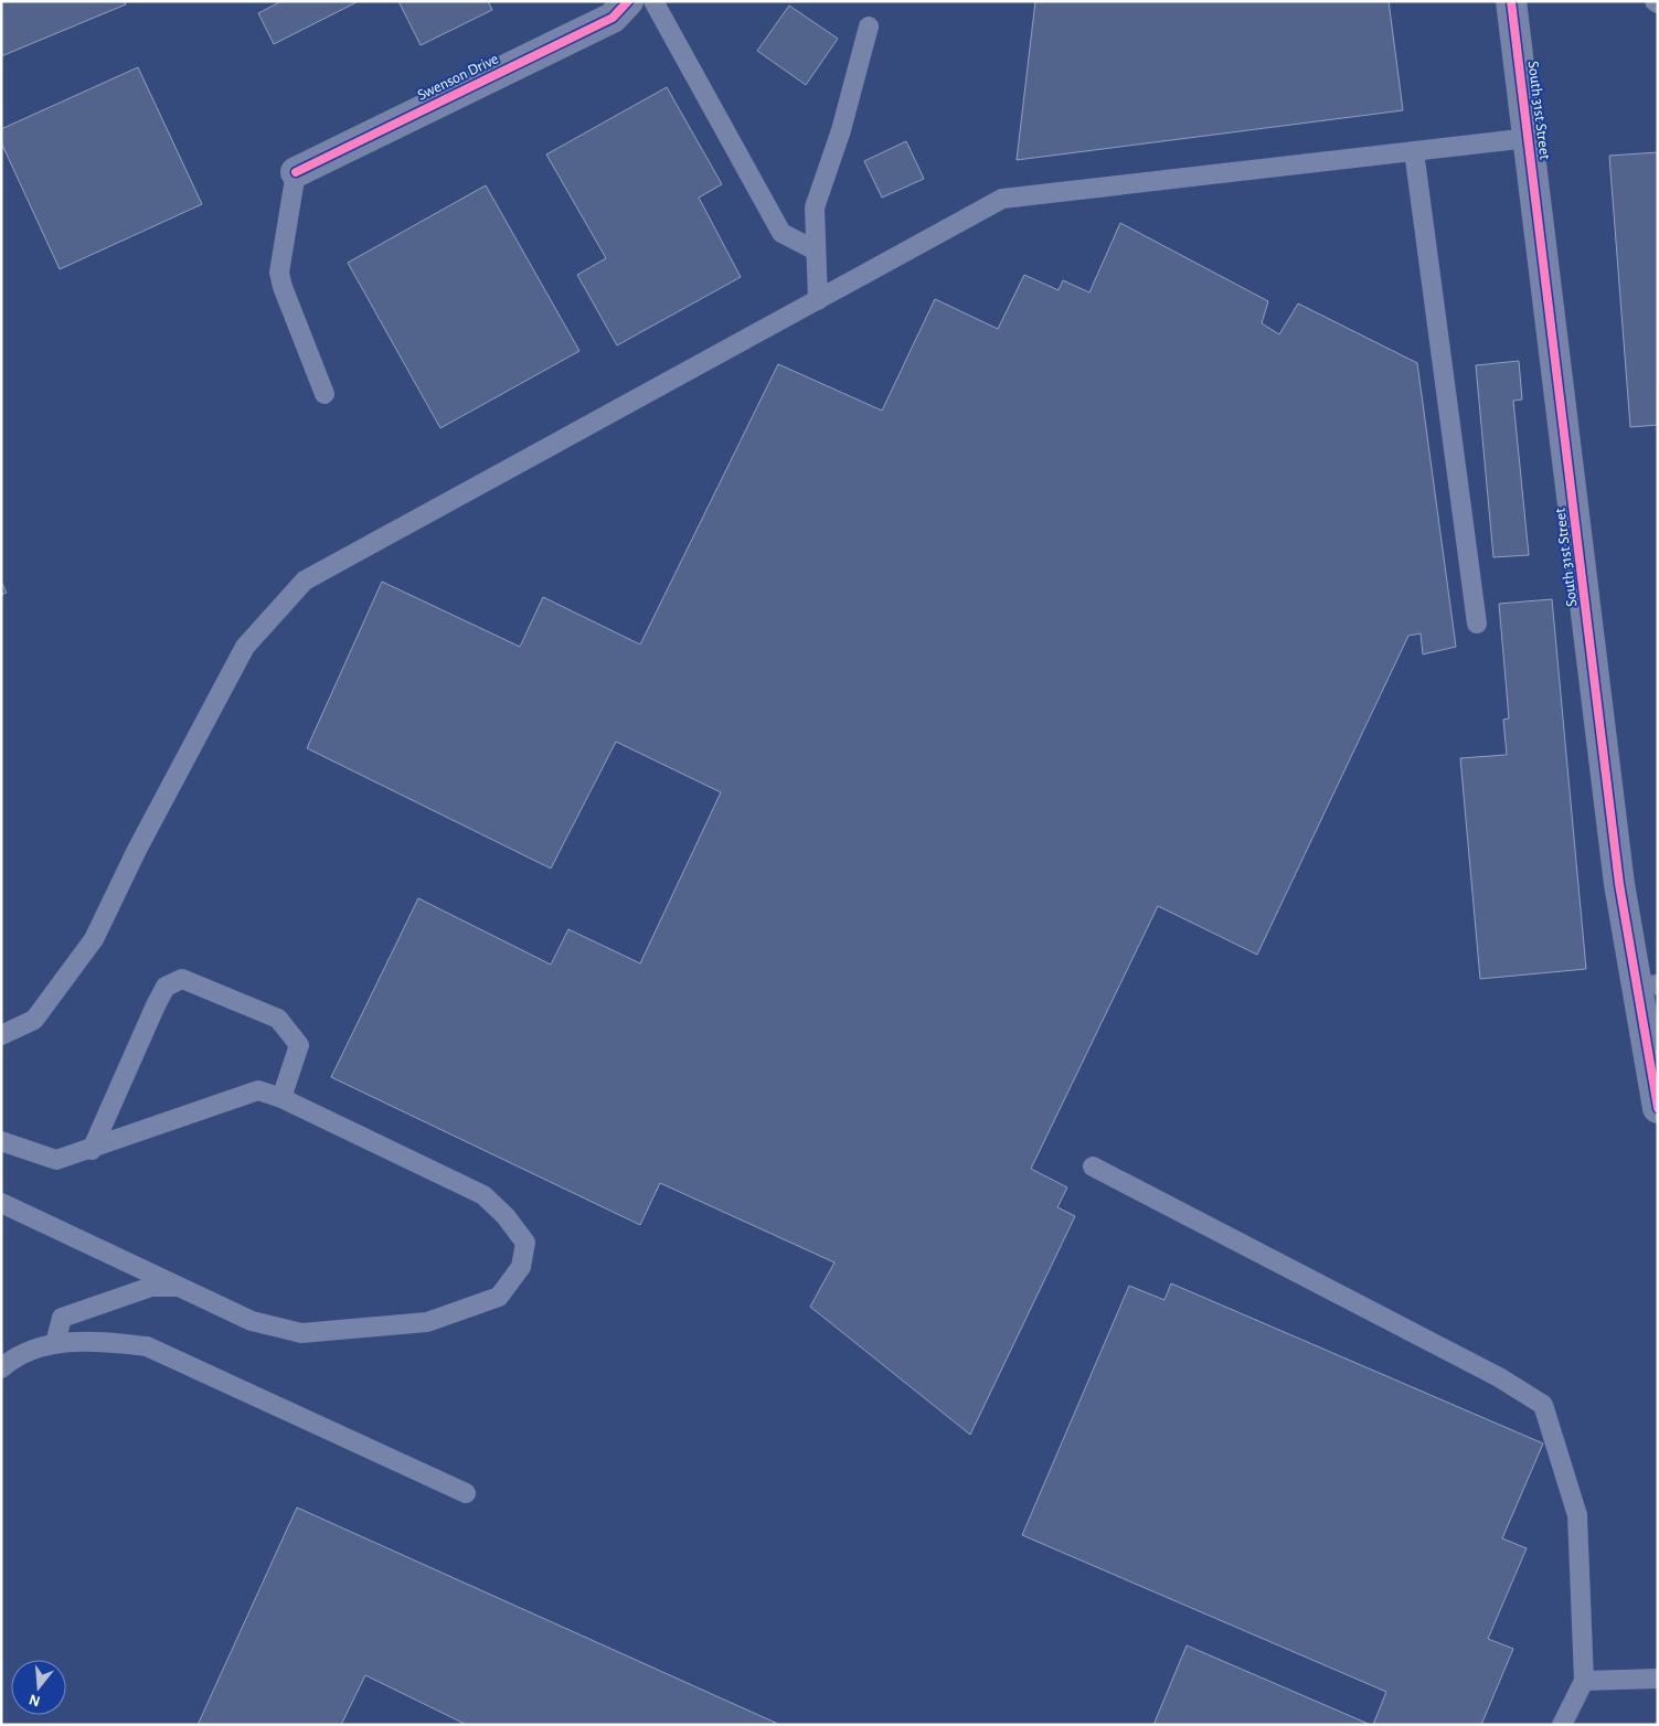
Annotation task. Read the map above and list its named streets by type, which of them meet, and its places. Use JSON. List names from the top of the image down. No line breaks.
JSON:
{"streets":{"street":["Swenson Drive","South 31st Street"]},"north":"bottom"}
